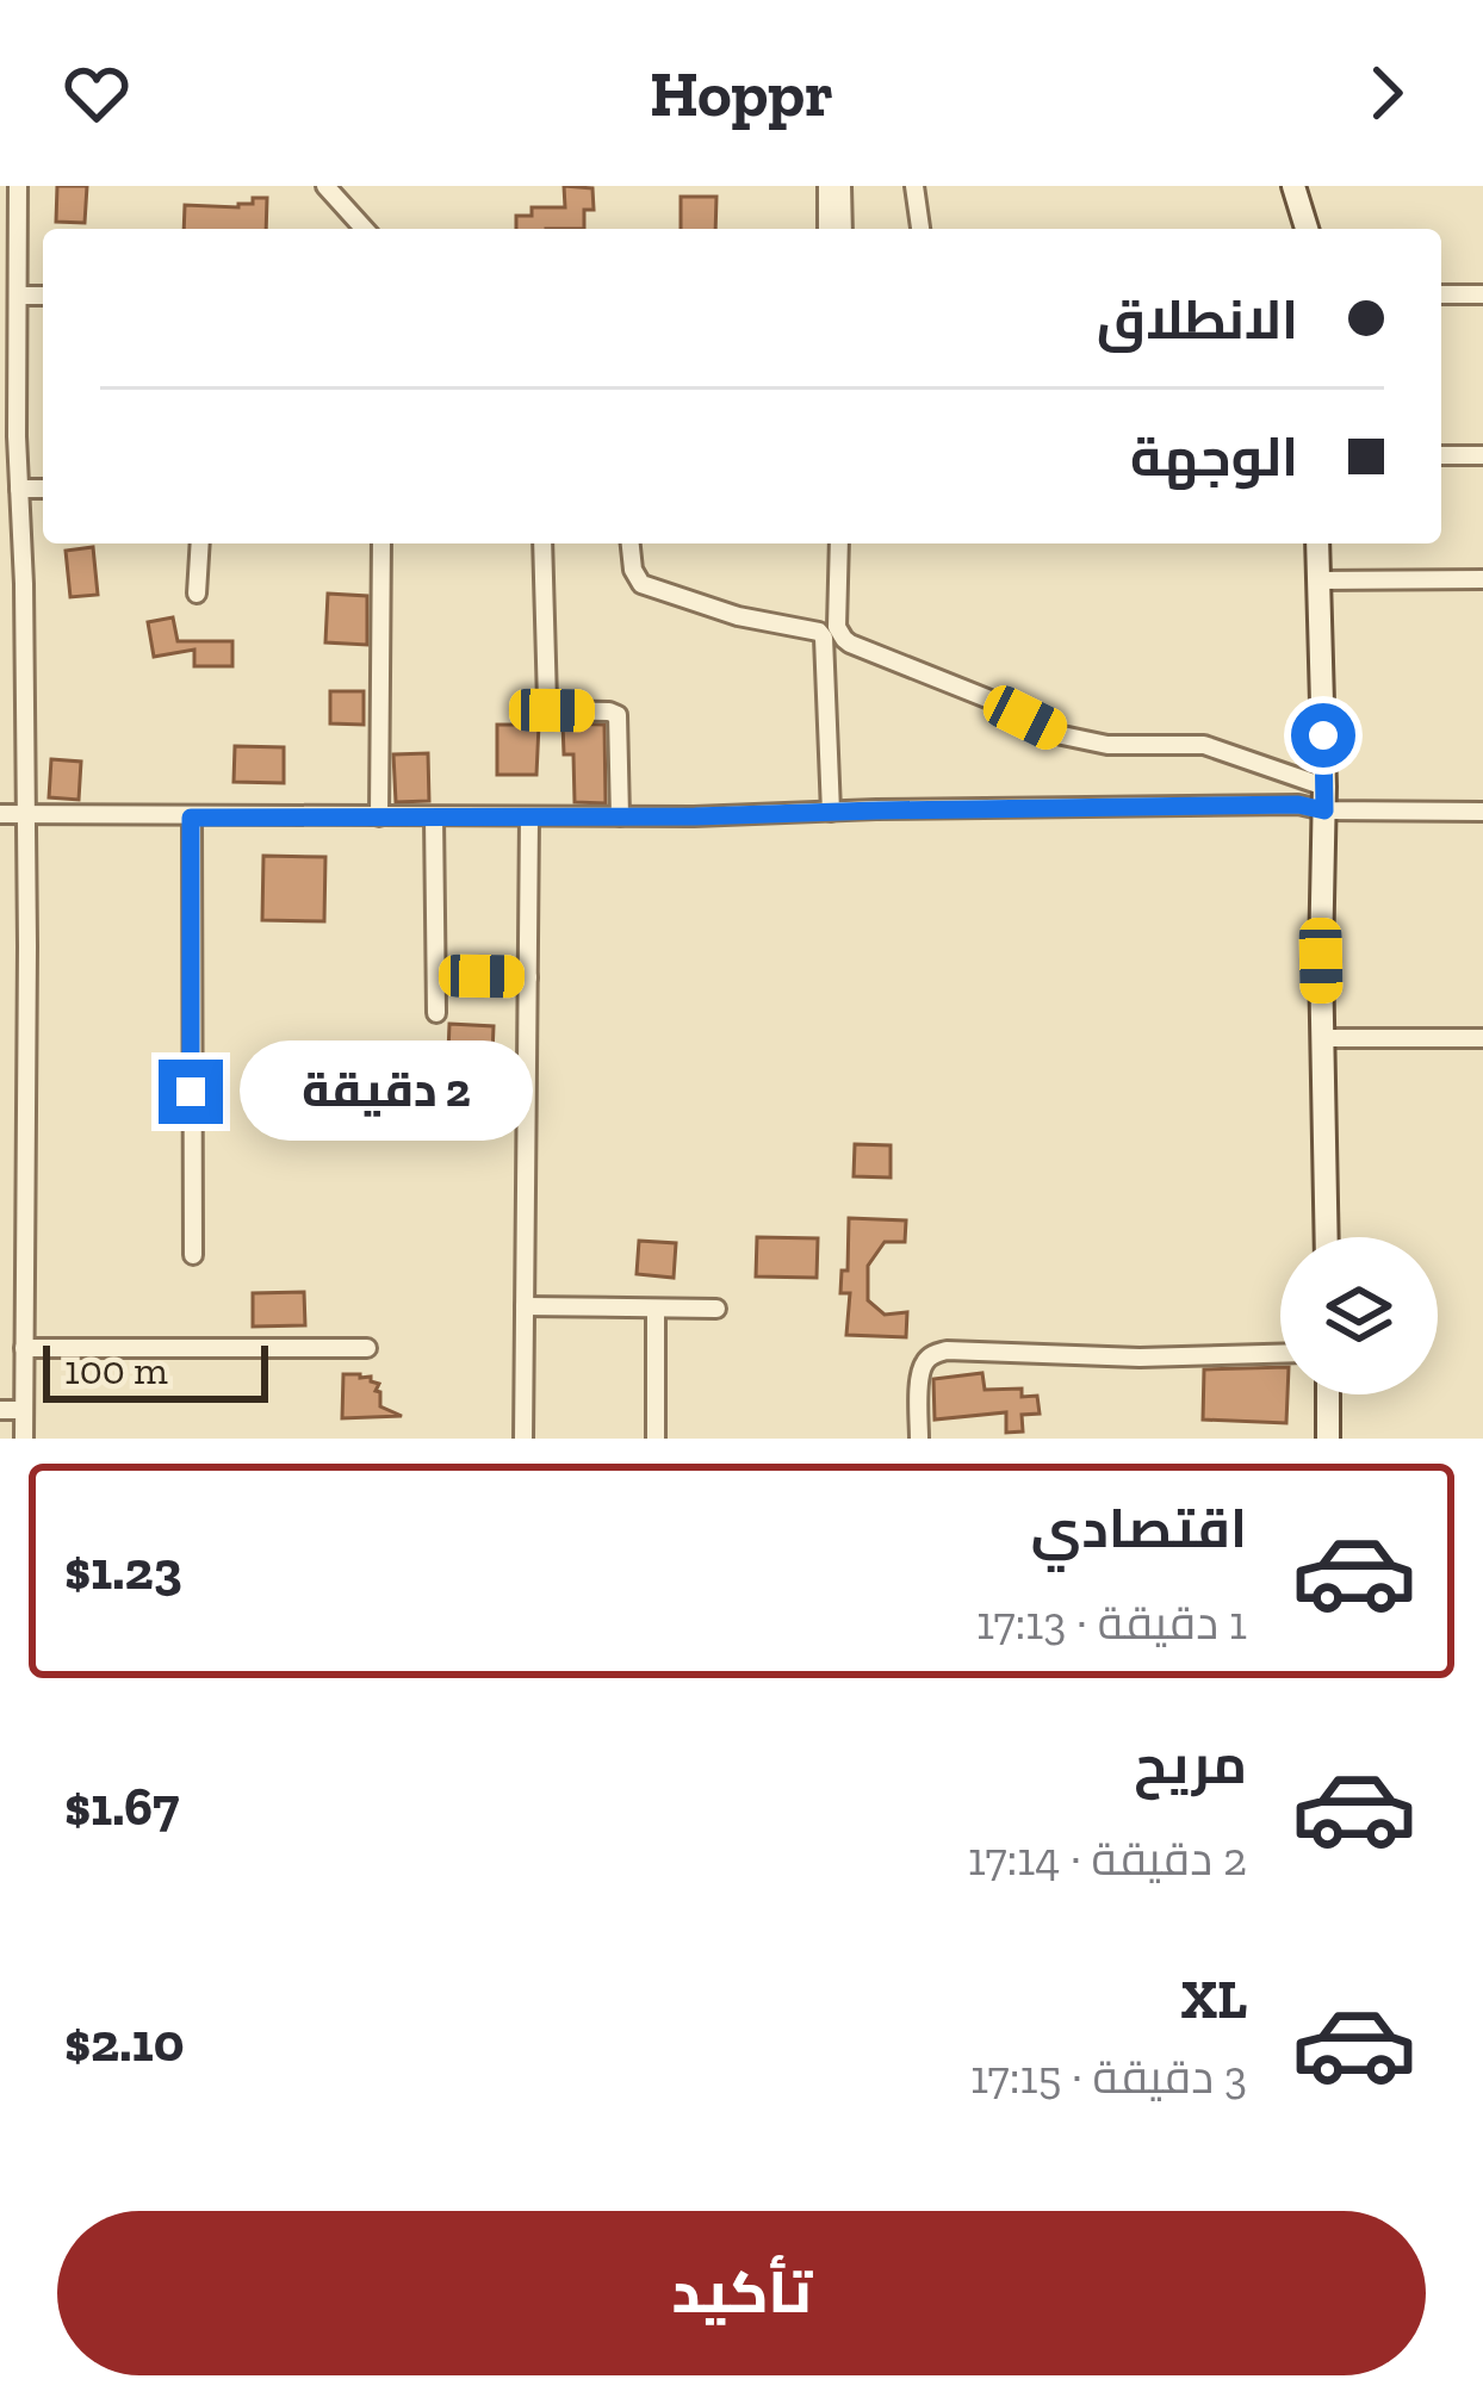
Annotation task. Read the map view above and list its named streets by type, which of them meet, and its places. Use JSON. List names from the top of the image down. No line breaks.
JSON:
{"scale_bar":"100 m","page":{"header":"Hoppr","banner":["الانطلاق","الوجهة"],"bubble":"2 دقيقة","scale":"100 m","list":[{"name":"اقتصادي","note":"1 دقيقة · 17:13","value":"$1.23"},{"name":"مريح","note":"2 دقيقة · 17:14","value":"$1.67"},{"name":"XL","note":"3 دقيقة · 17:15","value":"$2.10"}],"buttons":"تأكيد"}}
